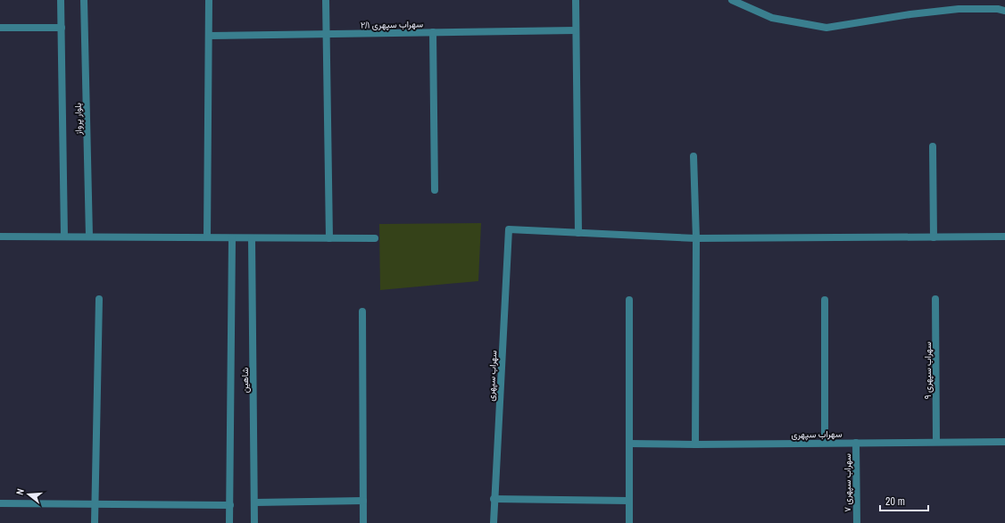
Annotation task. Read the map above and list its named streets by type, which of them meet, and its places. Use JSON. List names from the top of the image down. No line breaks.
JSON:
{"streets":{"street":["سهراب سپهری ۲/۱","بلوار پرواز","سهراب سپهری ۹","سهراب سپهری","شاهین","سهراب سپهری ۷"]},"crossings":[["سهراب سپهری ۹","سهراب سپهری"],["سهراب سپهری","سهراب سپهری ۷"]],"scale_bar":"20 m","north":"left"}
